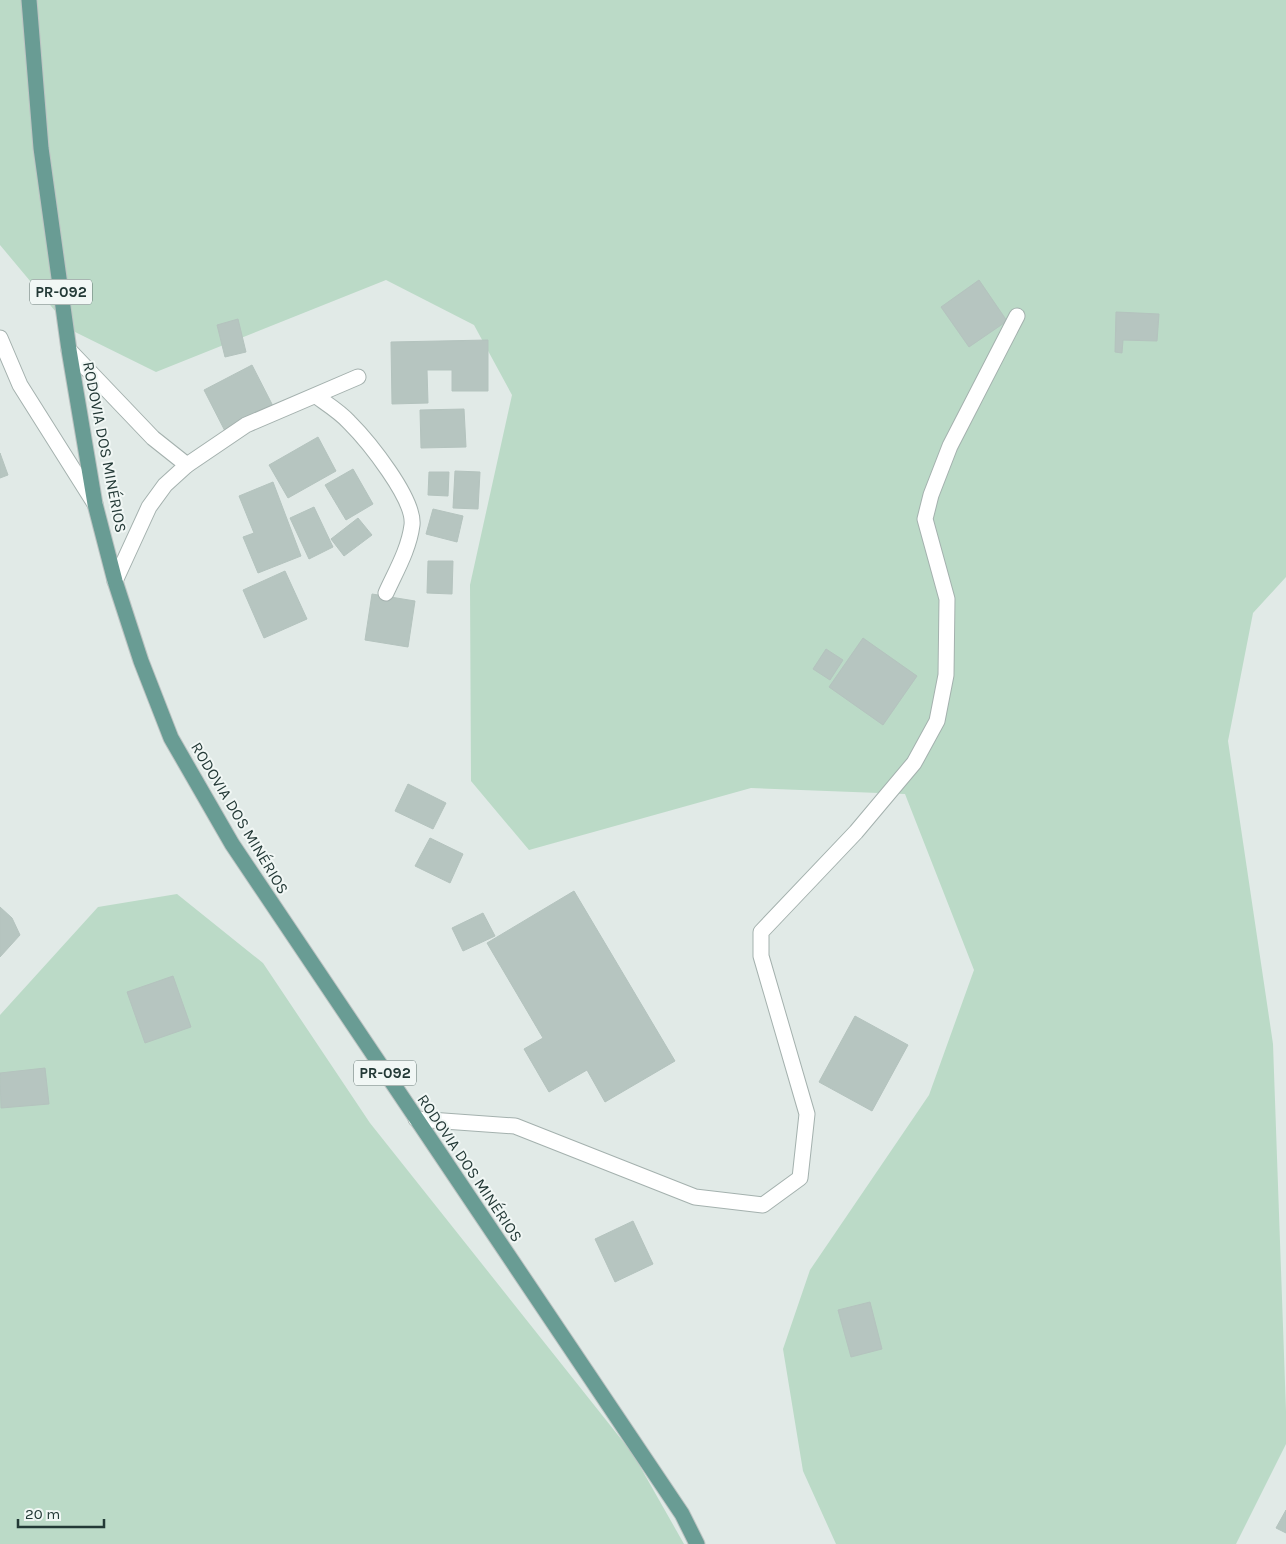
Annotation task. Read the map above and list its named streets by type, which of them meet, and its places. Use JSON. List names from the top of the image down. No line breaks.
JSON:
{"streets":{"main road":["PR-092","RODOVIA DOS MINÉRIOS"]},"scale_bar":"20 m"}
